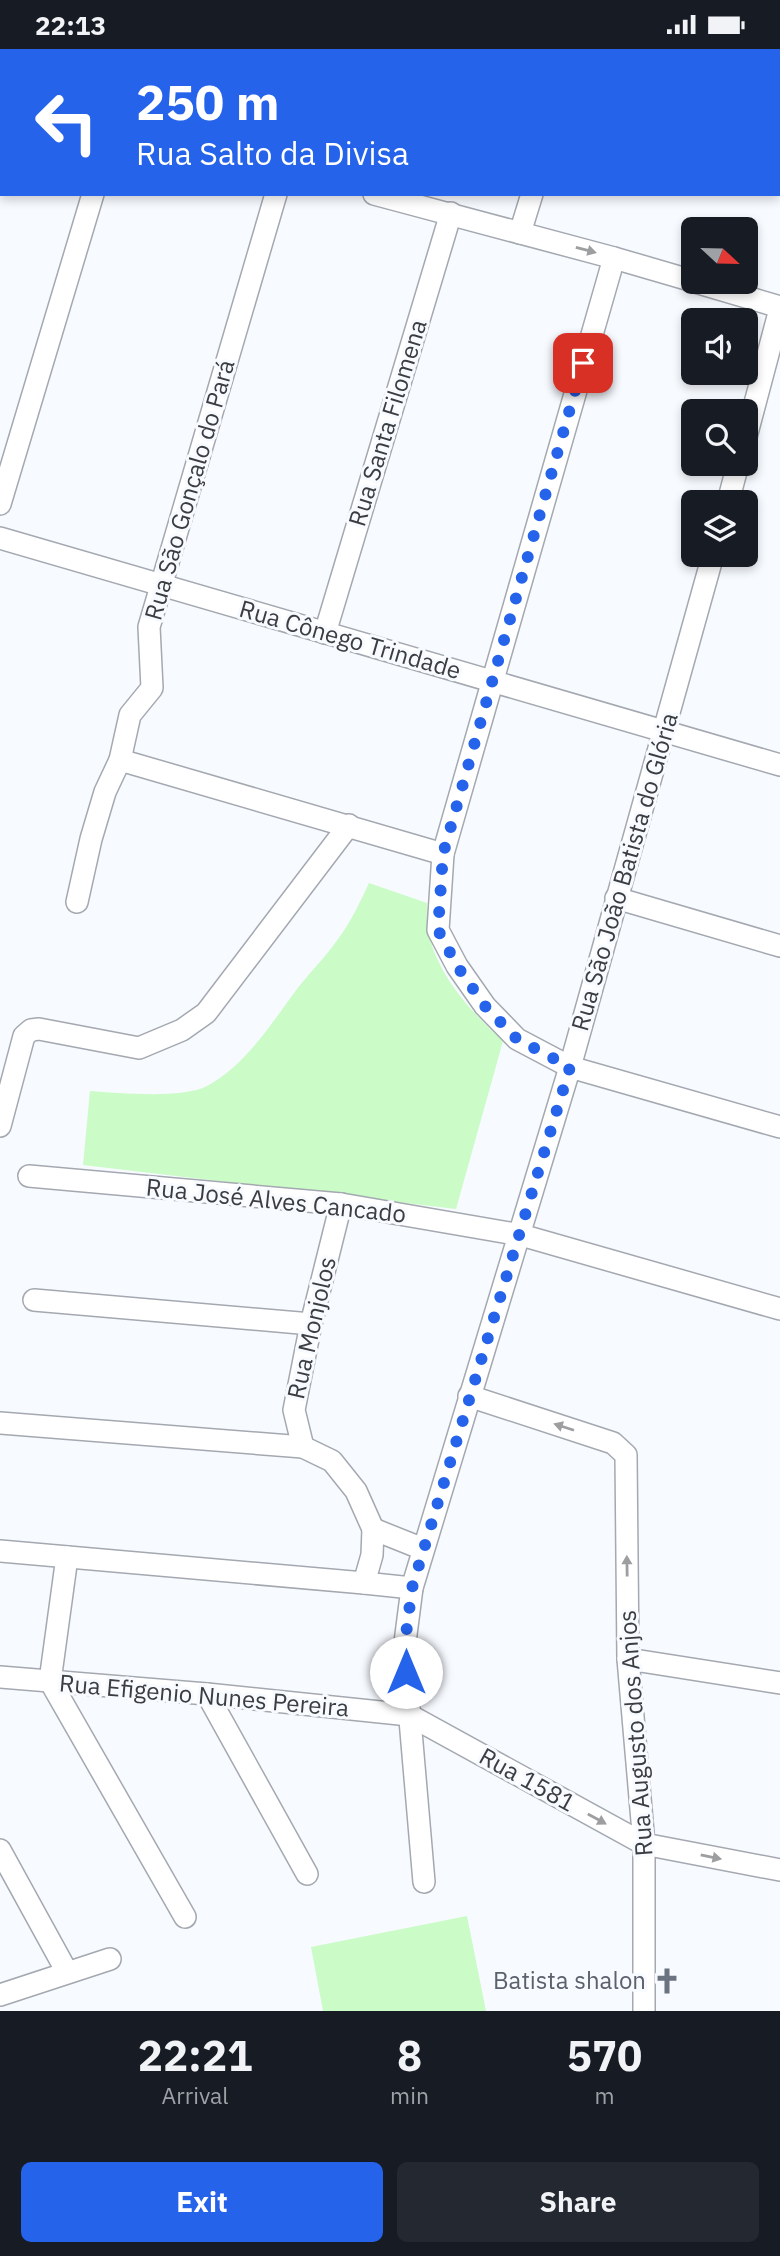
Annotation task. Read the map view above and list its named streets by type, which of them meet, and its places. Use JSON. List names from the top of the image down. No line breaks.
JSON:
{"streets":{"street":["Rua Santa Filomena","Rua São Gonçalo do Pará","Rua Cônego Trindade","Rua São João Batista do Glória","Rua José Alves Cancado","Rua Monjolos","Rua Efigenio Nunes Pereira","Rua Augusto dos Anjos","Rua 1581"]},"crossings":[["Rua Santa Filomena","Rua Cônego Trindade"],["Rua São Gonçalo do Pará","Rua Cônego Trindade"],["Rua Cônego Trindade","Rua São João Batista do Glória"],["Rua São João Batista do Glória","Rua José Alves Cancado"],["Rua São João Batista do Glória","Rua Efigenio Nunes Pereira"],["Rua São João Batista do Glória","Rua Augusto dos Anjos"],["Rua São João Batista do Glória","Rua 1581"],["Rua José Alves Cancado","Rua Monjolos"],["Rua Efigenio Nunes Pereira","Rua 1581"],["Rua Augusto dos Anjos","Rua 1581"]],"one_way":["Rua Augusto dos Anjos"],"places":{"church":["Batista shalon"]},"north":"right","page":{"status":"22:13","turn":["250 m","Rua Salto da Divisa"],"eta":["22:21","Arrival","8","min","570","m"],"buttons":["Exit","Share"]}}
